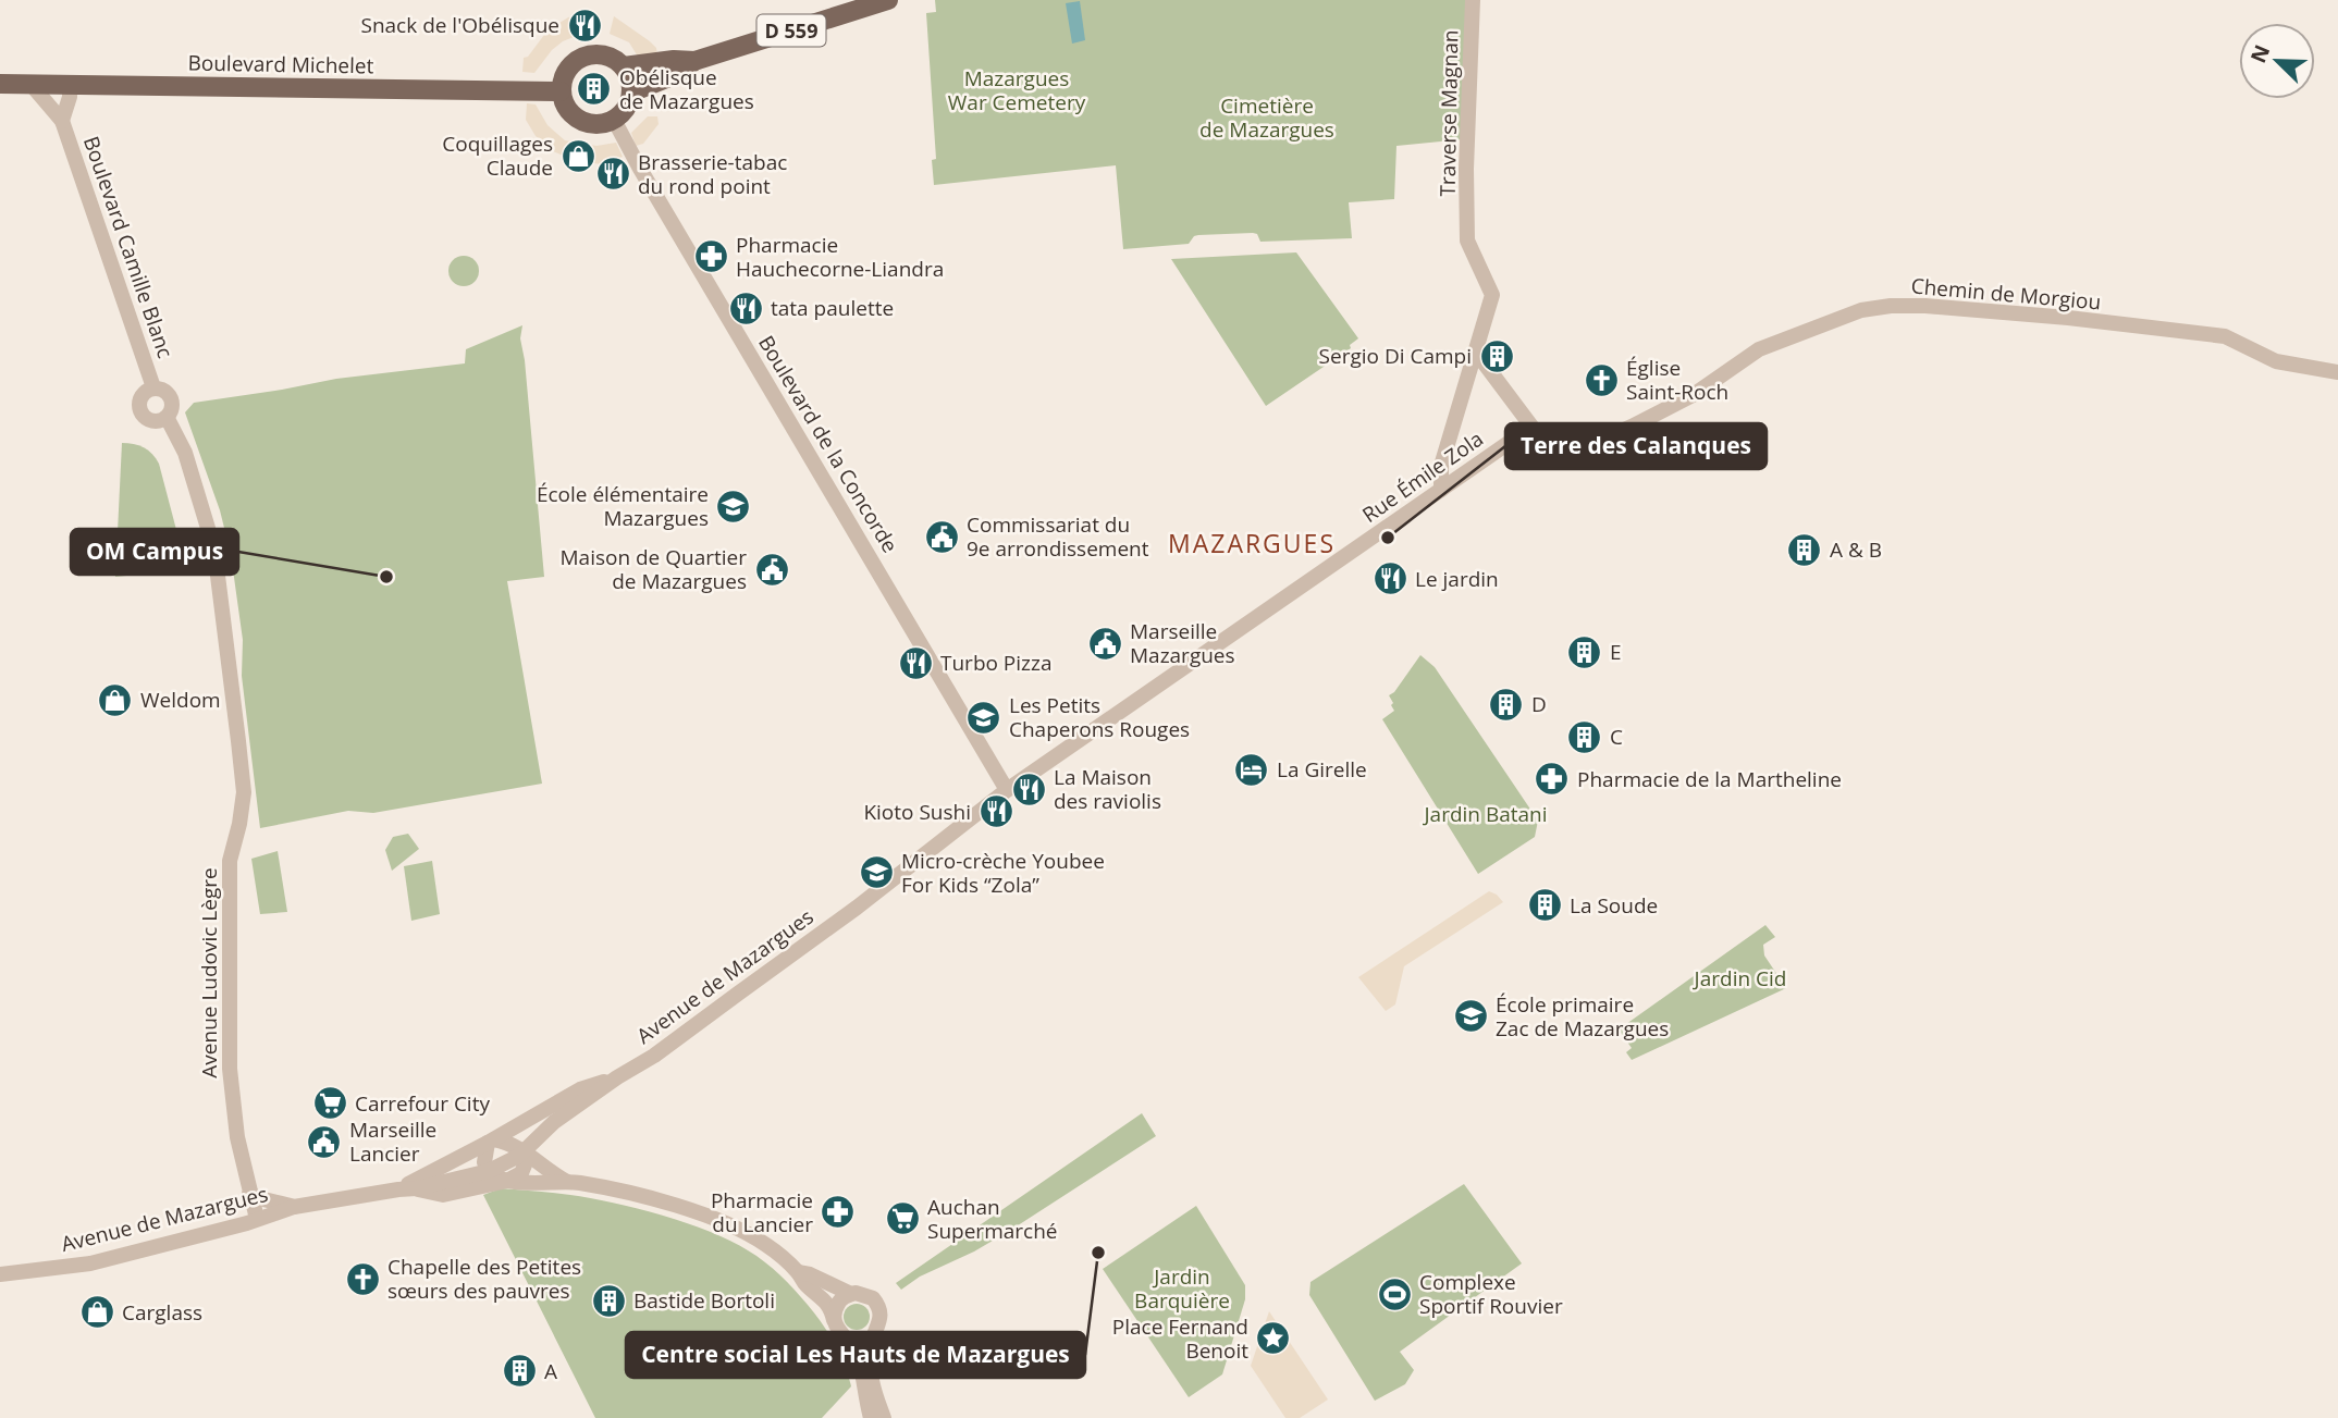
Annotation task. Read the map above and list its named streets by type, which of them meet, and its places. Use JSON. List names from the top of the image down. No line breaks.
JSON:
{"streets":{"main road":["D 559","Boulevard Michelet"],"street":["Traverse Magnan","Boulevard Camille Blanc","Chemin de Morgiou","Boulevard de la Concorde","Rue Émile Zola","Avenue Ludovic Lègre","Avenue de Mazargues"]},"crossings":[["D 559","Boulevard Michelet"],["D 559","Boulevard de la Concorde"],["Boulevard Michelet","Boulevard Camille Blanc"],["Boulevard Michelet","Boulevard de la Concorde"],["Boulevard Camille Blanc","Avenue Ludovic Lègre"],["Chemin de Morgiou","Rue Émile Zola"],["Boulevard de la Concorde","Rue Émile Zola"],["Rue Émile Zola","Avenue de Mazargues"],["Avenue Ludovic Lègre","Avenue de Mazargues"]],"districts":["MAZARGUES"],"parks":["Mazargues War Cemetery","Cimetière de Mazargues","Jardin Batani","Jardin Cid","Jardin Barquière"],"places":{"restaurant":["Snack de l'Obélisque","Brasserie-tabac du rond point","tata paulette","Le jardin","Turbo Pizza","La Maison des raviolis","Kioto Sushi"],"building":["Obélisque de Mazargues","Sergio Di Campi","A & B","E","D","C","La Soude","Bastide Bortoli","A"],"shop":["Coquillages Claude","Weldom","Carglass"],"pharmacy":["Pharmacie Hauchecorne-Liandra","Pharmacie de la Martheline","Pharmacie du Lancier"],"church":["Église Saint-Roch","Chapelle des Petites sœurs des pauvres"],"school or university":["École élémentaire Mazargues","Les Petits Chaperons Rouges","Micro-crèche Youbee For Kids “Zola”","École primaire Zac de Mazargues"],"public building":["Commissariat du 9e arrondissement","Maison de Quartier de Mazargues","Marseille Mazargues","Marseille Lancier"],"other":["Terre des Calanques","OM Campus","Centre social Les Hauts de Mazargues"],"hotel":["La Girelle"],"supermarket":["Carrefour City","Auchan Supermarché"],"sports":["Complexe Sportif Rouvier"],"place":["Place Fernand Benoit"]},"north":"top left"}
